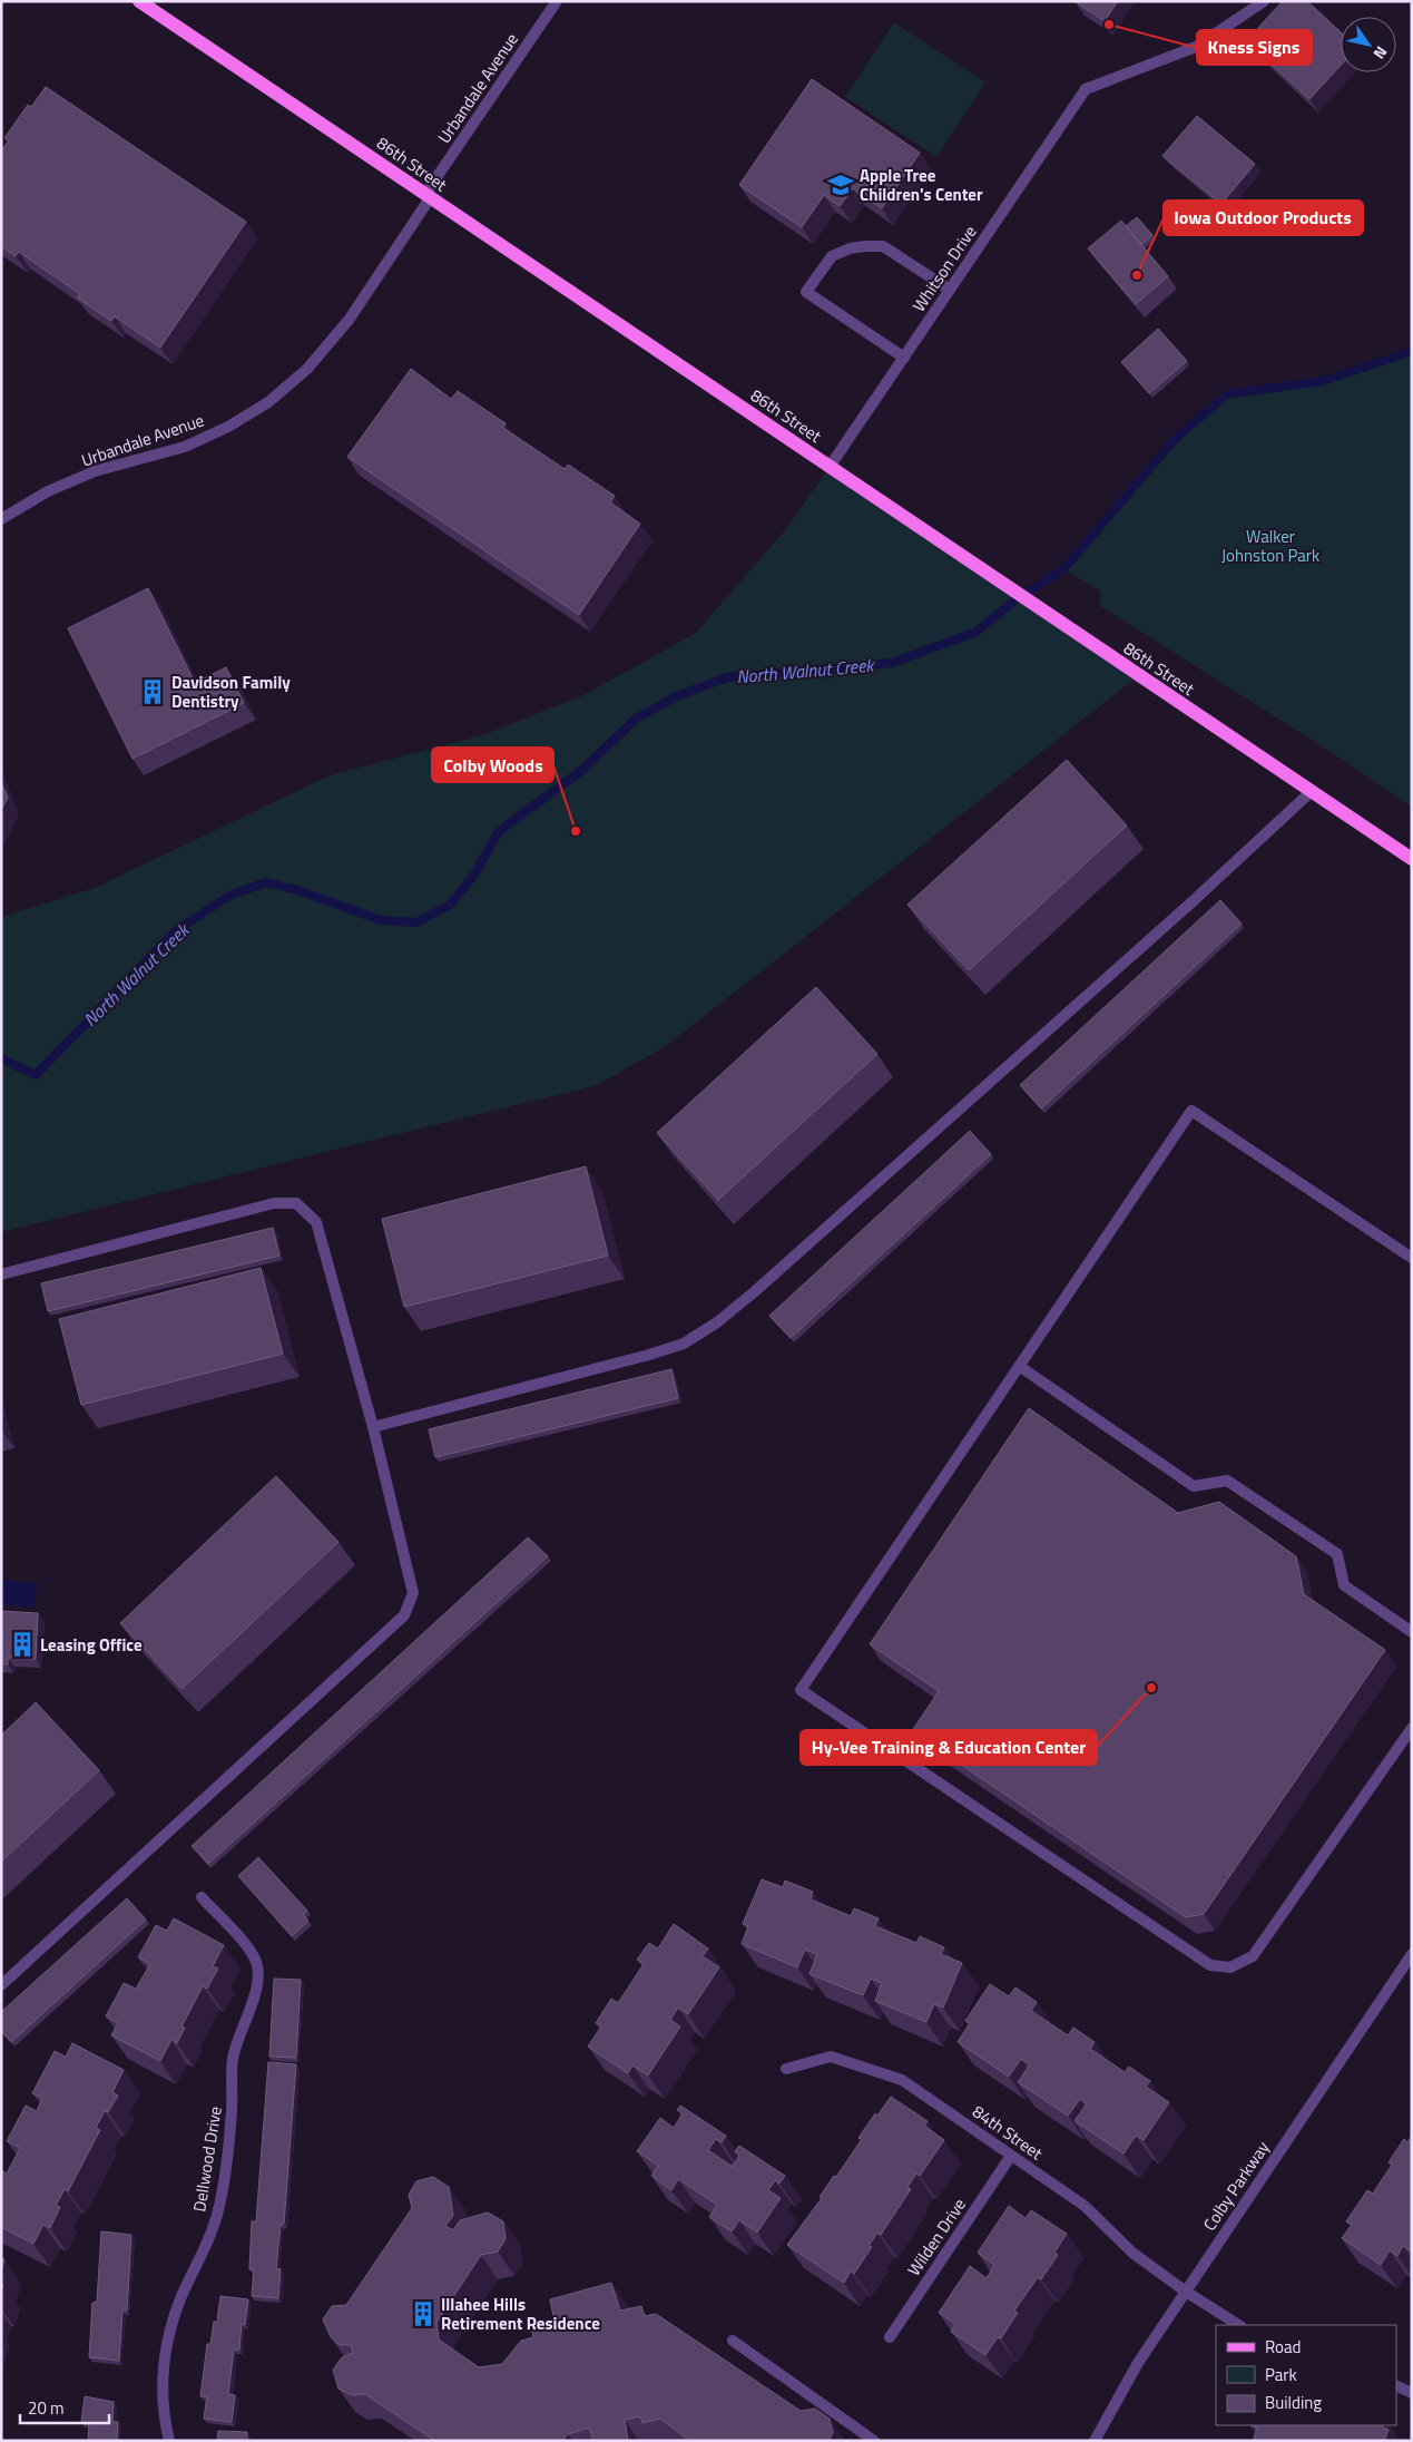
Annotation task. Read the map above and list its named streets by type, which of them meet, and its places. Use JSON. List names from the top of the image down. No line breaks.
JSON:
{"streets":{"main road":["86th Street"],"street":["Urbandale Avenue","Whitson Drive","84th Street","Dellwood Drive","Colby Parkway","Wilden Drive"]},"crossings":[["Urbandale Avenue","86th Street"],["86th Street","Whitson Drive"],["84th Street","Colby Parkway"],["84th Street","Wilden Drive"]],"water":["North Walnut Creek"],"parks":["Walker Johnston Park"],"places":{"other":["Kness Signs","Iowa Outdoor Products","Colby Woods","Hy-Vee Training & Education Center"],"school or university":["Apple Tree Children's Center"],"building":["Davidson Family Dentistry","Leasing Office","Illahee Hills Retirement Residence"]},"legend":["Road","Park","Building"],"scale_bar":"20 m","north":"bottom right"}
